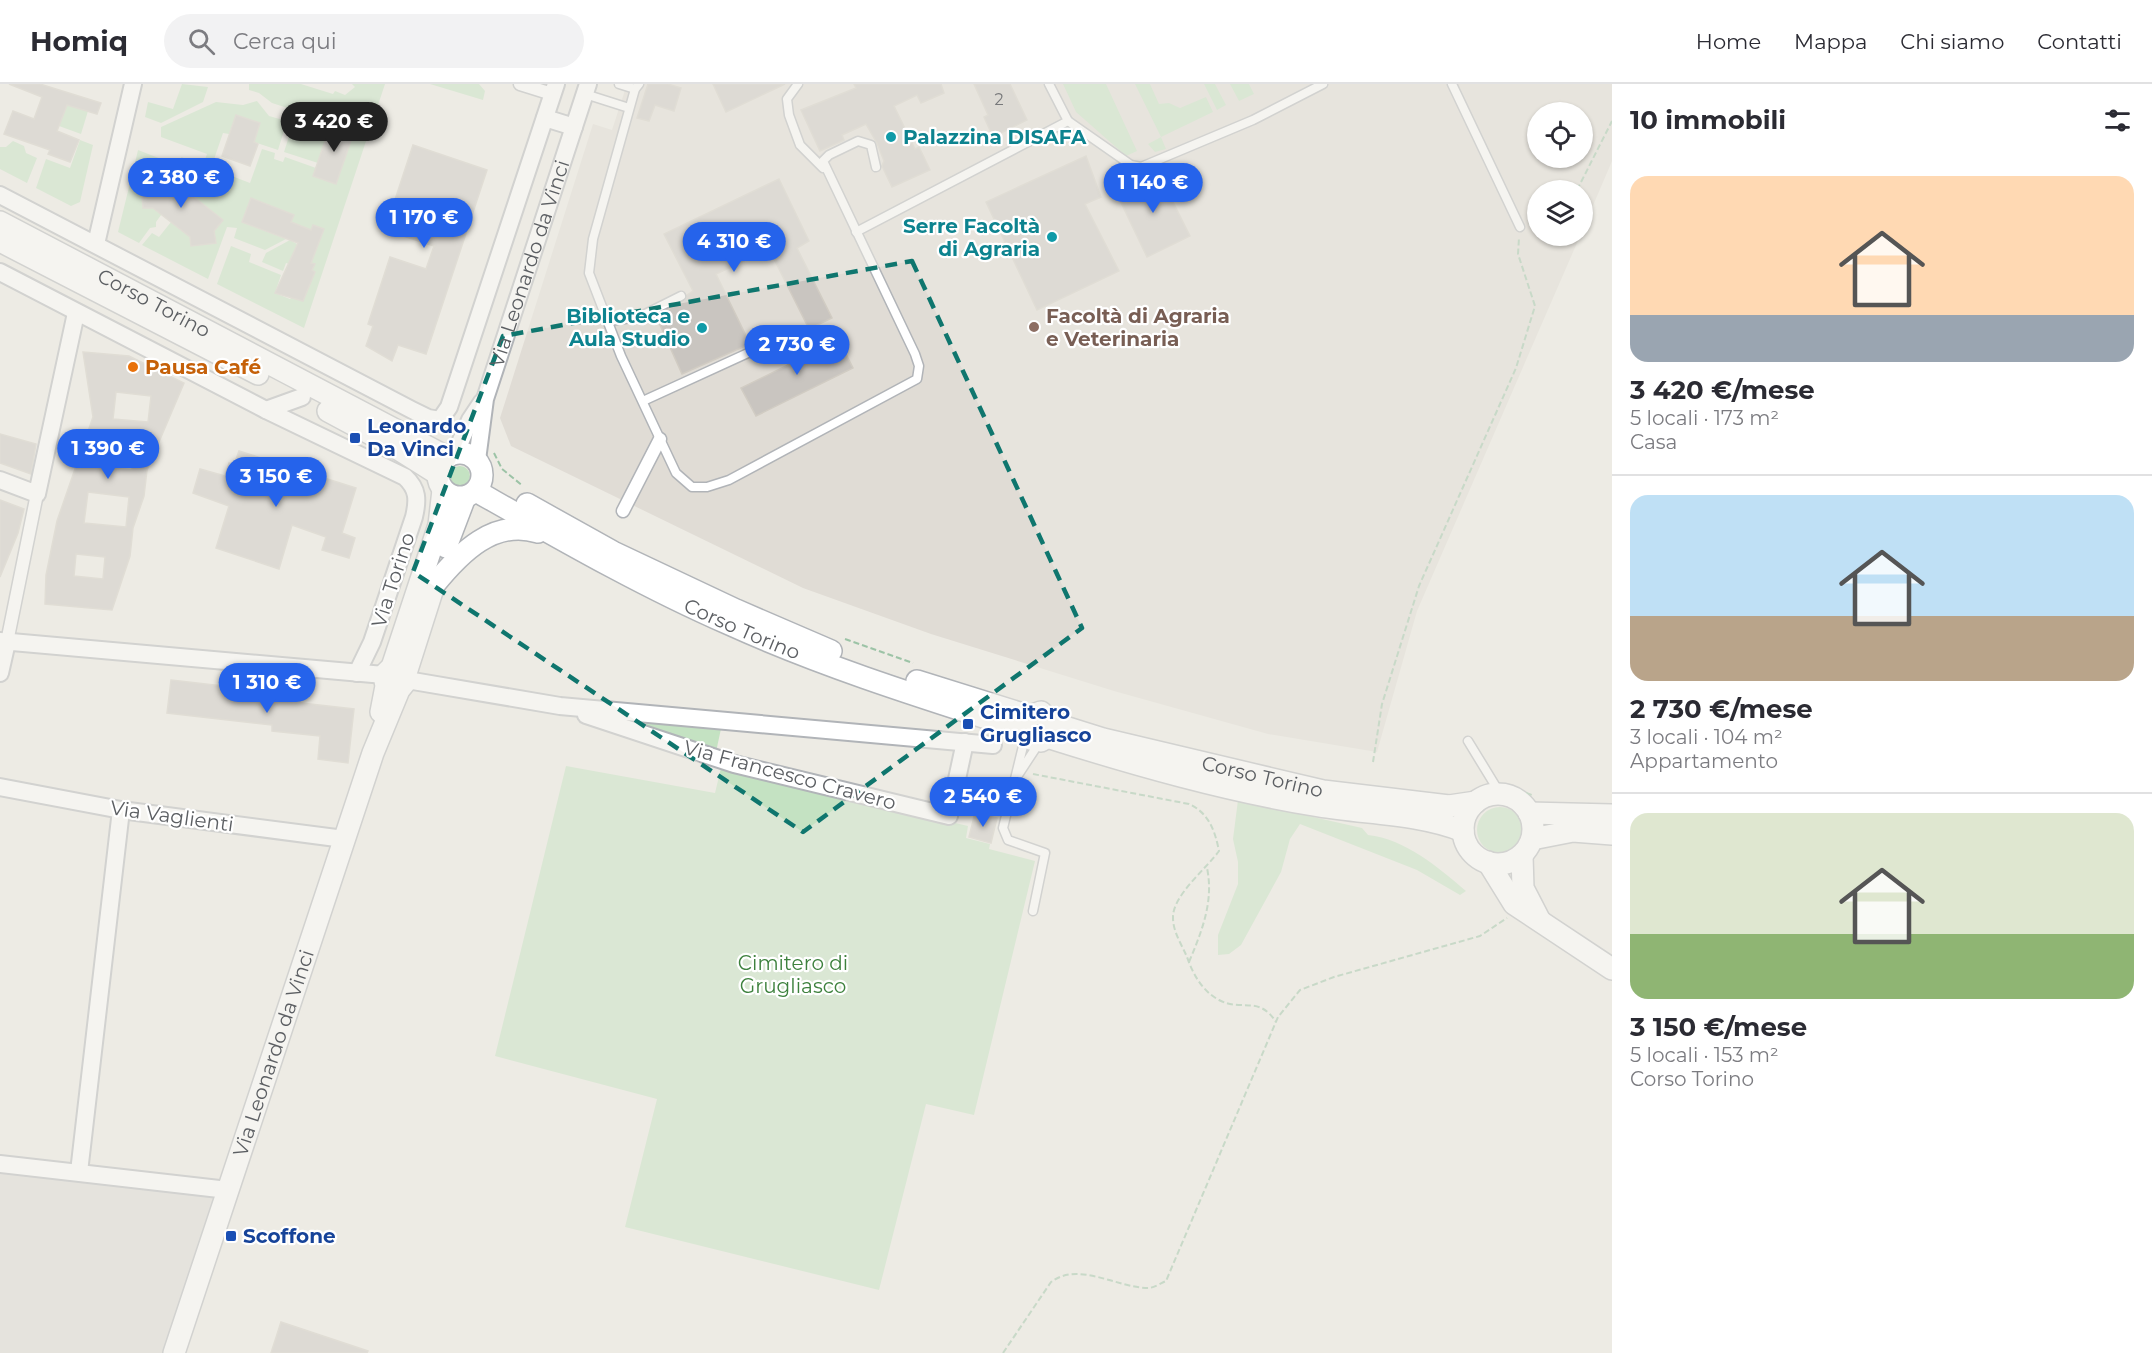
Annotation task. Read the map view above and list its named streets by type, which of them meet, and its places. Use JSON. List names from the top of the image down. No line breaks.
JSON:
{"streets":{"street":["Via Leonardo da Vinci","Corso Torino","Via Torino","Via Francesco Cravero","Via Vaglienti"]},"crossings":[["Via Leonardo da Vinci","Corso Torino"],["Via Leonardo da Vinci","Via Francesco Cravero"],["Via Leonardo da Vinci","Via Vaglienti"],["Via Torino","Via Francesco Cravero"]],"parks":["Cimitero di Grugliasco"],"places":{"other":["Palazzina DISAFA","Serre Facoltà di Agraria","Facoltà di Agraria e Veterinaria","Biblioteca e Aula Studio","Pausa Café"],"transit":["Leonardo Da Vinci","Cimitero Grugliasco","Scoffone"]},"house_numbers":["2"],"page":{"header":"Homiq","search":"Cerca qui","nav":["Home","Mappa","Chi siamo","Contatti"],"heading":"10 immobili","price":["3 420 €","2 380 €","1 140 €","1 170 €","4 310 €","2 730 €","1 390 €","3 150 €","1 310 €","2 540 €"],"list":[{"name":"3 420 €/mese","note":"5 locali · 173 m² · Casa"},{"name":"2 730 €/mese","note":"3 locali · 104 m² · Appartamento"},{"name":"3 150 €/mese","note":"5 locali · 153 m² · Corso Torino"}]}}
